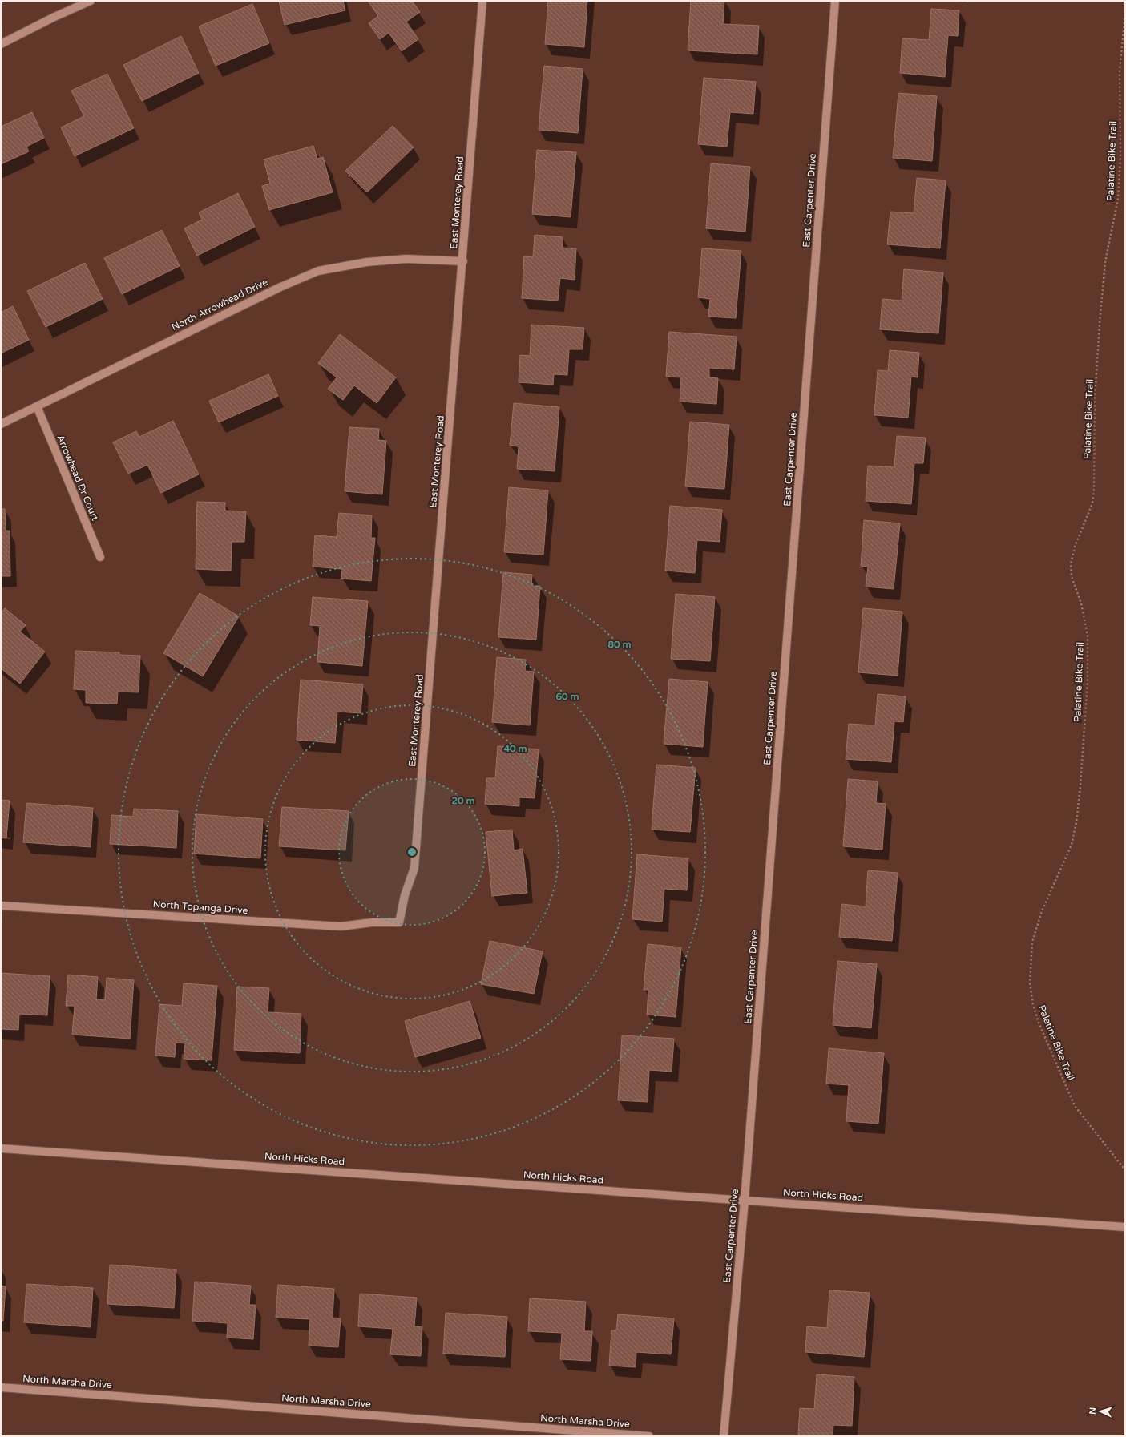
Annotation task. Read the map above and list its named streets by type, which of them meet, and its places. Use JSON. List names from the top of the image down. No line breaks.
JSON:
{"streets":{"street":["East Carpenter Drive","East Monterey Road","North Arrowhead Drive","Arrowhead Dr Court","North Topanga Drive","North Hicks Road","North Marsha Drive"],"path":["Palatine Bike Trail"]},"crossings":[["East Carpenter Drive","North Hicks Road"],["East Monterey Road","North Arrowhead Drive"],["East Monterey Road","North Topanga Drive"],["North Arrowhead Drive","Arrowhead Dr Court"]],"north":"left","rings":["80 m","60 m","40 m","20 m"]}
